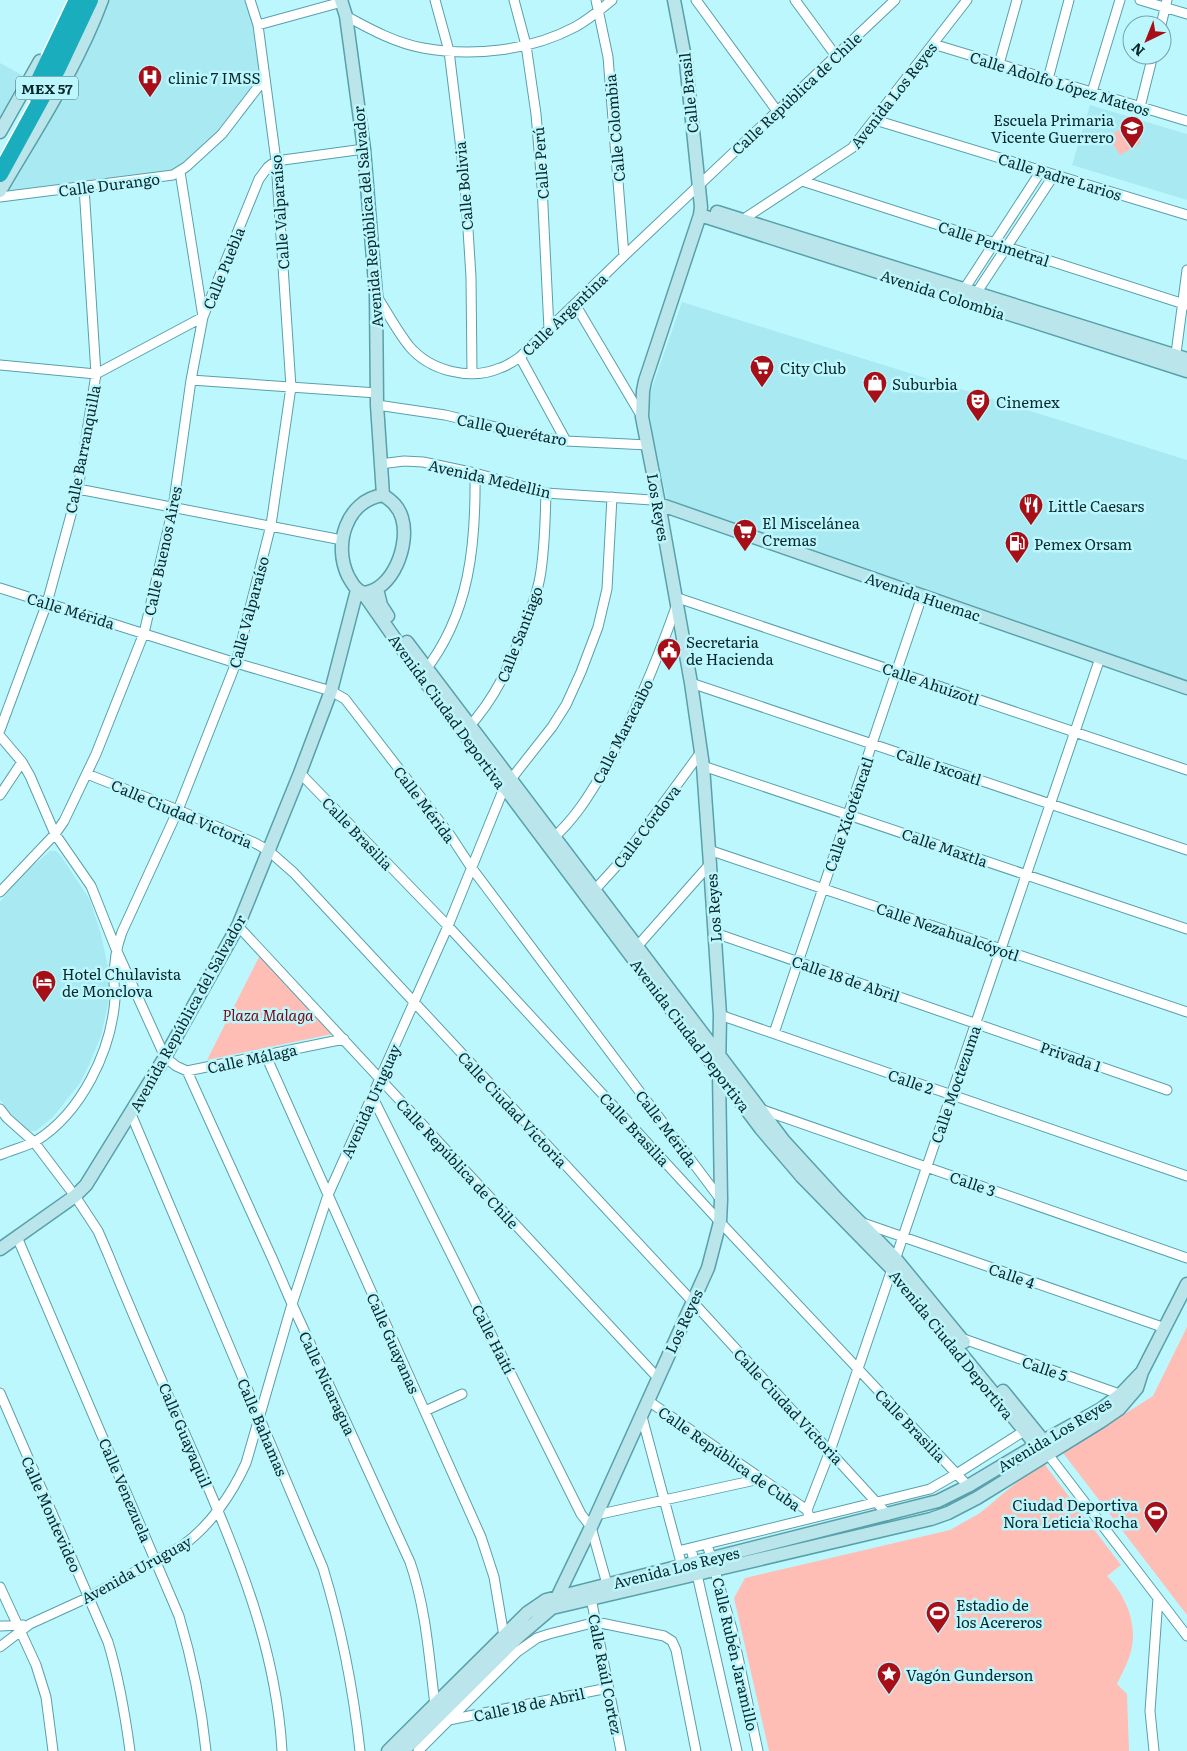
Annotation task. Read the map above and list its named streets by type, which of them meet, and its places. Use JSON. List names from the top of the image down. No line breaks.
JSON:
{"streets":{"highway":["MEX 57"],"street":["Calle Adolfo López Mateos","Calle Brasil","Calle República de Chile","Avenida Los Reyes","Calle Colombia","Calle Perú","Calle Padre Larios","Calle Durango","Calle Bolivia","Calle Valparaíso","Avenida República del Salvador","Calle Perimetral","Calle Puebla","Avenida Colombia","Calle Argentina","Calle Querétaro","Calle Barranquilla","Avenida Medellin","Los Reyes","Calle Buenos Aires","Avenida Huemac","Calle Mérida","Calle Santiago","Calle Ahuízotl","Avenida Ciudad Deportiva","Calle Maracaibo","Calle Ixcoatl","Calle Ciudad Victoria","Calle Xicoténcatl","Calle Córdova","Calle Brasilia","Calle Maxtla","Calle Nezahualcóyotl","Calle 18 de Abril","Privada 1","Calle Málaga","Calle 2","Calle Moctezuma","Avenida Uruguay","Calle 3","Calle 4","Calle Haití","Calle Guayanas","Calle 5","Calle Nicaragua","Calle Bahamas","Calle Guayaquil","Calle República de Cuba","Calle Venezuela","Calle Montevideo","Calle Rubén Jaramillo","Calle Raúl Cortez"]},"crossings":[["Calle Adolfo López Mateos","Avenida Los Reyes"],["Calle Brasil","Calle República de Chile"],["Calle Brasil","Calle Argentina"],["Calle Brasil","Los Reyes"],["Calle República de Chile","Avenida República del Salvador"],["Calle República de Chile","Calle Argentina"],["Calle República de Chile","Los Reyes"],["Calle República de Chile","Calle Málaga"],["Calle República de Chile","Avenida Uruguay"],["Avenida Los Reyes","Calle Padre Larios"],["Avenida Los Reyes","Calle Perimetral"],["Avenida Los Reyes","Avenida Colombia"],["Avenida Los Reyes","Los Reyes"],["Avenida Los Reyes","Avenida Ciudad Deportiva"],["Avenida Los Reyes","Calle Ciudad Victoria"],["Avenida Los Reyes","Calle Brasilia"],["Avenida Los Reyes","Calle 4"],["Avenida Los Reyes","Calle Haití"],["Avenida Los Reyes","Calle Guayanas"],["Avenida Los Reyes","Calle 5"],["Avenida Los Reyes","Calle Nicaragua"],["Avenida Los Reyes","Calle Rubén Jaramillo"],["Avenida Los Reyes","Calle Raúl Cortez"],["Calle Colombia","Calle Argentina"],["Calle Perú","Calle Argentina"],["Calle Durango","Calle Valparaíso"],["Calle Durango","Calle Barranquilla"],["Calle Durango","Calle Buenos Aires"],["Calle Bolivia","Calle Argentina"],["Calle Valparaíso","Calle Puebla"],["Calle Valparaíso","Calle Querétaro"],["Calle Valparaíso","Calle Mérida"],["Calle Valparaíso","Calle Ciudad Victoria"],["Calle Valparaíso","Calle Guayaquil"],["Avenida República del Salvador","Calle Argentina"],["Avenida República del Salvador","Calle Querétaro"],["Avenida República del Salvador","Avenida Medellin"],["Avenida República del Salvador","Calle Mérida"],["Avenida República del Salvador","Avenida Ciudad Deportiva"],["Avenida República del Salvador","Calle Ciudad Victoria"],["Avenida República del Salvador","Calle Brasilia"],["Avenida República del Salvador","Calle Málaga"],["Avenida República del Salvador","Calle Bahamas"],["Avenida República del Salvador","Calle Guayaquil"],["Avenida República del Salvador","Calle Venezuela"],["Calle Puebla","Calle Barranquilla"],["Calle Puebla","Calle Buenos Aires"],["Avenida Colombia","Los Reyes"],["Calle Argentina","Los Reyes"],["Calle Querétaro","Los Reyes"],["Calle Querétaro","Calle Buenos Aires"],["Calle Barranquilla","Calle Mérida"],["Avenida Medellin","Los Reyes"],["Avenida Medellin","Avenida Huemac"],["Avenida Medellin","Calle Santiago"],["Avenida Medellin","Avenida Uruguay"],["Los Reyes","Avenida Huemac"],["Los Reyes","Calle Mérida"],["Los Reyes","Calle Ahuízotl"],["Los Reyes","Avenida Ciudad Deportiva"],["Los Reyes","Calle Maracaibo"],["Los Reyes","Calle Ixcoatl"],["Los Reyes","Calle Ciudad Victoria"],["Los Reyes","Calle Córdova"],["Los Reyes","Calle Brasilia"],["Los Reyes","Calle Maxtla"],["Los Reyes","Calle Nezahualcóyotl"],["Los Reyes","Calle 18 de Abril"],["Los Reyes","Calle 2"],["Los Reyes","Calle Haití"],["Los Reyes","Calle República de Cuba"],["Calle Buenos Aires","Calle Mérida"],["Calle Buenos Aires","Calle Ciudad Victoria"],["Avenida Huemac","Calle Xicoténcatl"],["Avenida Huemac","Calle Moctezuma"],["Calle Mérida","Avenida Uruguay"],["Calle Santiago","Avenida Ciudad Deportiva"],["Calle Ahuízotl","Calle Maracaibo"],["Calle Ahuízotl","Calle Xicoténcatl"],["Calle Ahuízotl","Calle Moctezuma"],["Avenida Ciudad Deportiva","Calle Maracaibo"],["Avenida Ciudad Deportiva","Calle Córdova"],["Avenida Ciudad Deportiva","Calle Moctezuma"],["Avenida Ciudad Deportiva","Avenida Uruguay"],["Avenida Ciudad Deportiva","Calle 3"],["Avenida Ciudad Deportiva","Calle 4"],["Avenida Ciudad Deportiva","Calle 5"],["Calle Ixcoatl","Calle Xicoténcatl"],["Calle Ixcoatl","Calle Moctezuma"],["Calle Ciudad Victoria","Calle Moctezuma"],["Calle Ciudad Victoria","Avenida Uruguay"],["Calle Xicoténcatl","Calle Maxtla"],["Calle Xicoténcatl","Calle Nezahualcóyotl"],["Calle Xicoténcatl","Calle 18 de Abril"],["Calle Xicoténcatl","Calle 2"],["Calle Brasilia","Calle Moctezuma"],["Calle Brasilia","Avenida Uruguay"],["Calle Maxtla","Calle Moctezuma"],["Calle Nezahualcóyotl","Calle Moctezuma"],["Calle 18 de Abril","Privada 1"],["Calle 18 de Abril","Calle Moctezuma"],["Calle 18 de Abril","Calle Raúl Cortez"],["Privada 1","Calle Moctezuma"],["Calle Málaga","Calle Guayanas"],["Calle Málaga","Calle Nicaragua"],["Calle 2","Calle Moctezuma"],["Calle Moctezuma","Calle 3"],["Calle Moctezuma","Calle 4"],["Calle Moctezuma","Calle República de Cuba"],["Avenida Uruguay","Calle Haití"],["Avenida Uruguay","Calle Guayanas"],["Avenida Uruguay","Calle Nicaragua"],["Avenida Uruguay","Calle Bahamas"],["Avenida Uruguay","Calle Guayaquil"],["Avenida Uruguay","Calle Venezuela"],["Avenida Uruguay","Calle Montevideo"]],"parks":["Plaza Malaga"],"places":{"hospital":["clinic 7 IMSS"],"school or university":["Escuela Primaria Vicente Guerrero"],"supermarket":["City Club","El Miscelánea Cremas"],"shop":["Suburbia"],"theatre":["Cinemex"],"restaurant":["Little Caesars"],"fuel station":["Pemex Orsam"],"public building":["Secretaria de Hacienda"],"hotel":["Hotel Chulavista de Monclova"],"sports":["Ciudad Deportiva Nora Leticia Rocha","Estadio de los Acereros"],"place":["Vagón Gunderson"]},"north":"bottom left"}
